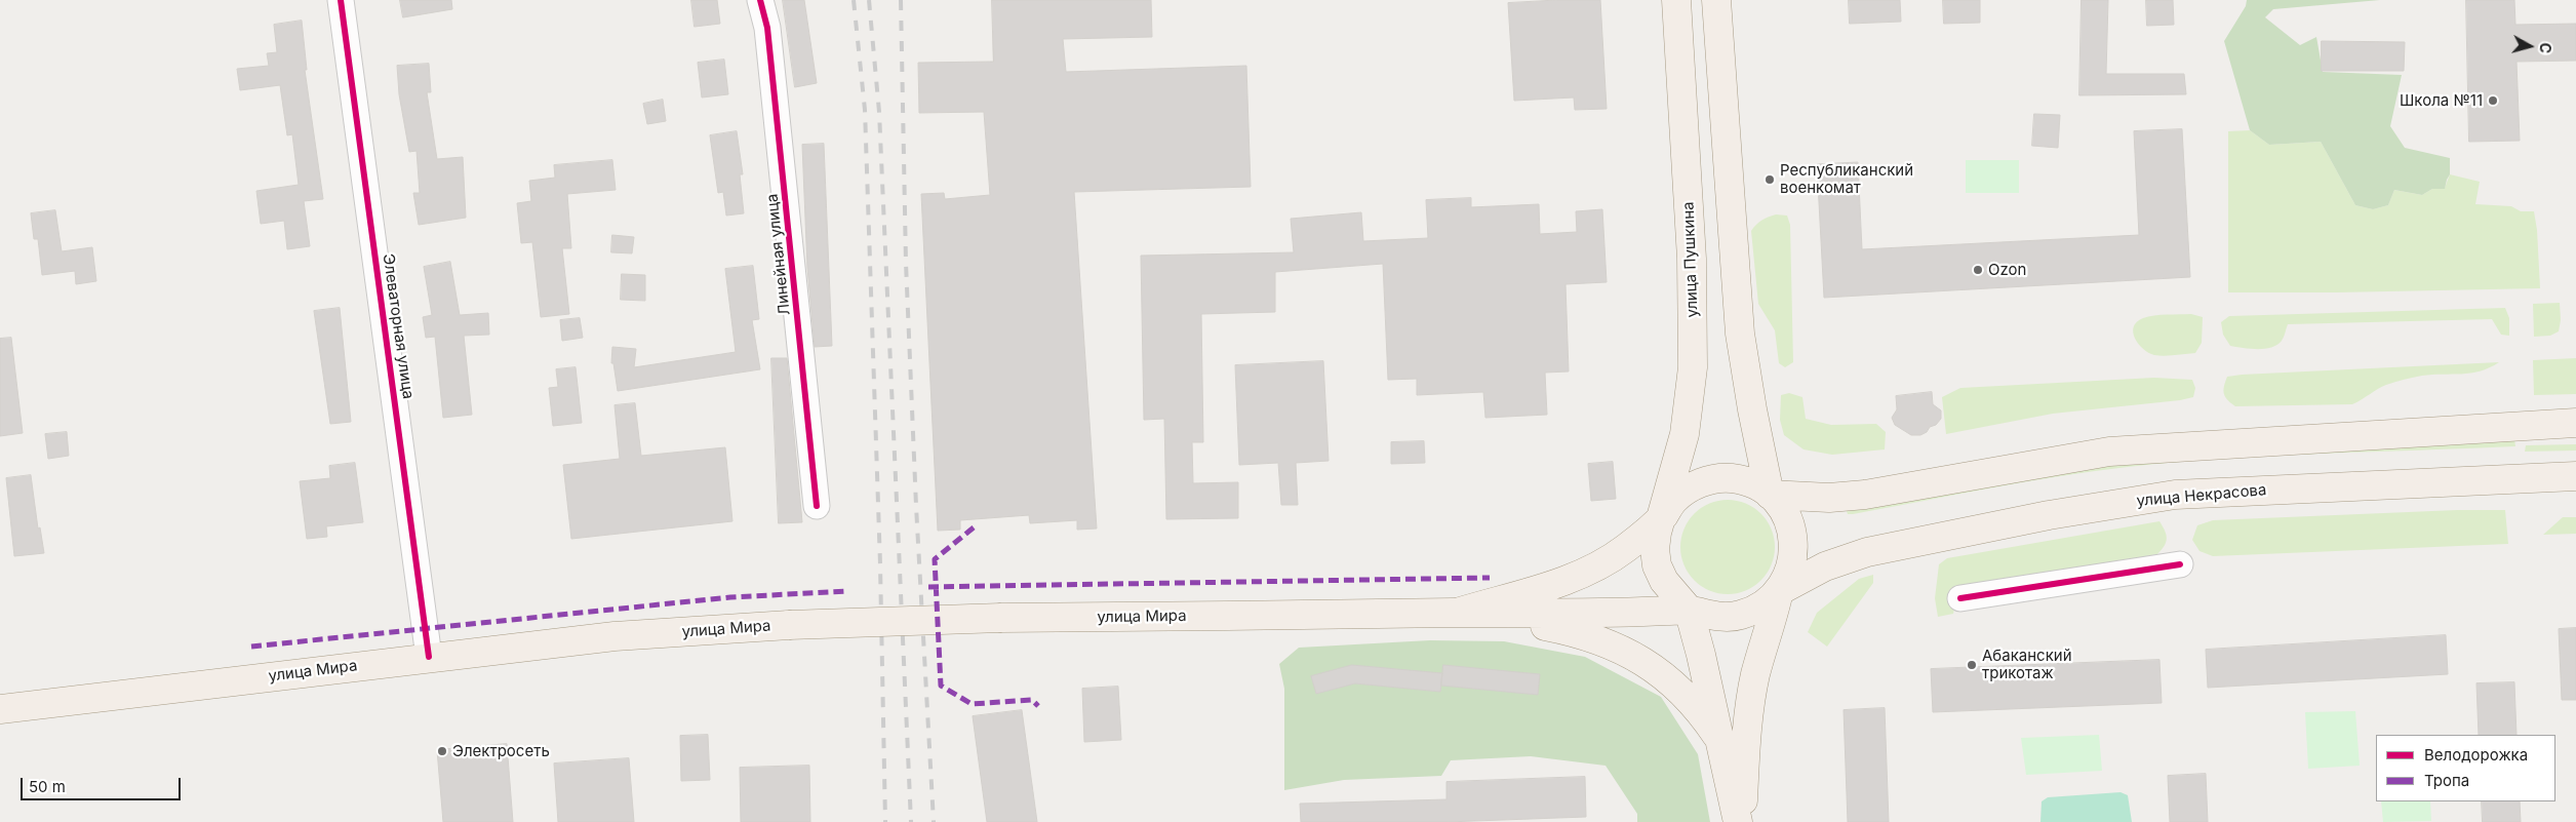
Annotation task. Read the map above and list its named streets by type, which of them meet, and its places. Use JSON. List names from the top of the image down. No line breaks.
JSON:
{"streets":{"main road":["улица Пушкина","улица Некрасова","улица Мира"],"street":["Линейная улица","Элеваторная улица"]},"crossings":[["улица Пушкина","улица Некрасова"],["Элеваторная улица","улица Мира"]],"places":["Школа №11","Республиканский военкомат","Ozon","Абаканский трикотаж","Электросеть"],"legend":["Велодорожка","Тропа"],"scale_bar":"50 m","north":"right"}
